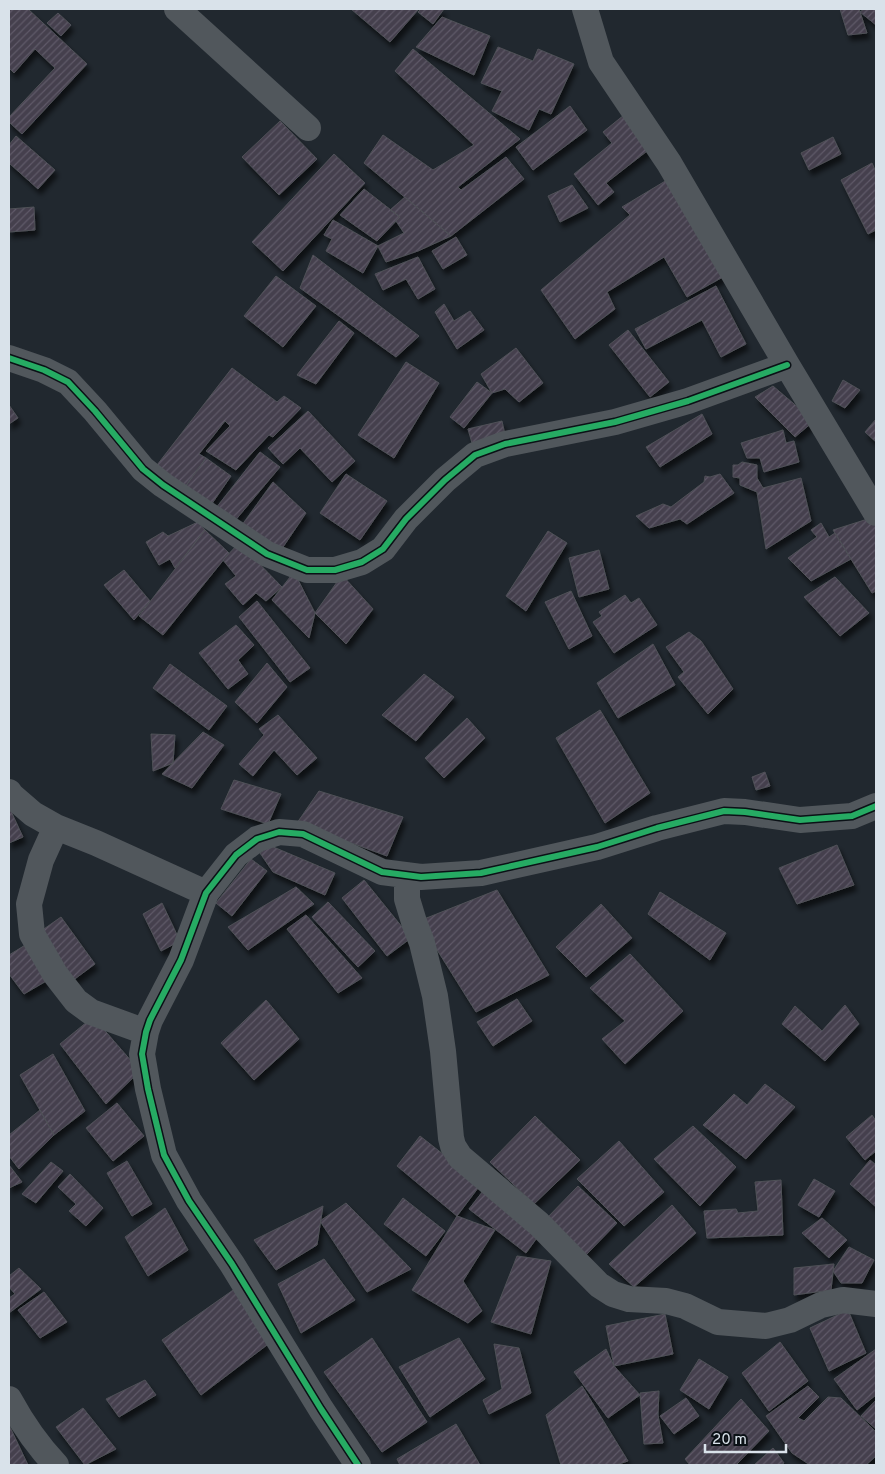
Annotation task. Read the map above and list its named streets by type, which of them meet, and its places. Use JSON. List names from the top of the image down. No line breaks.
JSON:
{"scale_bar":"20 m"}
